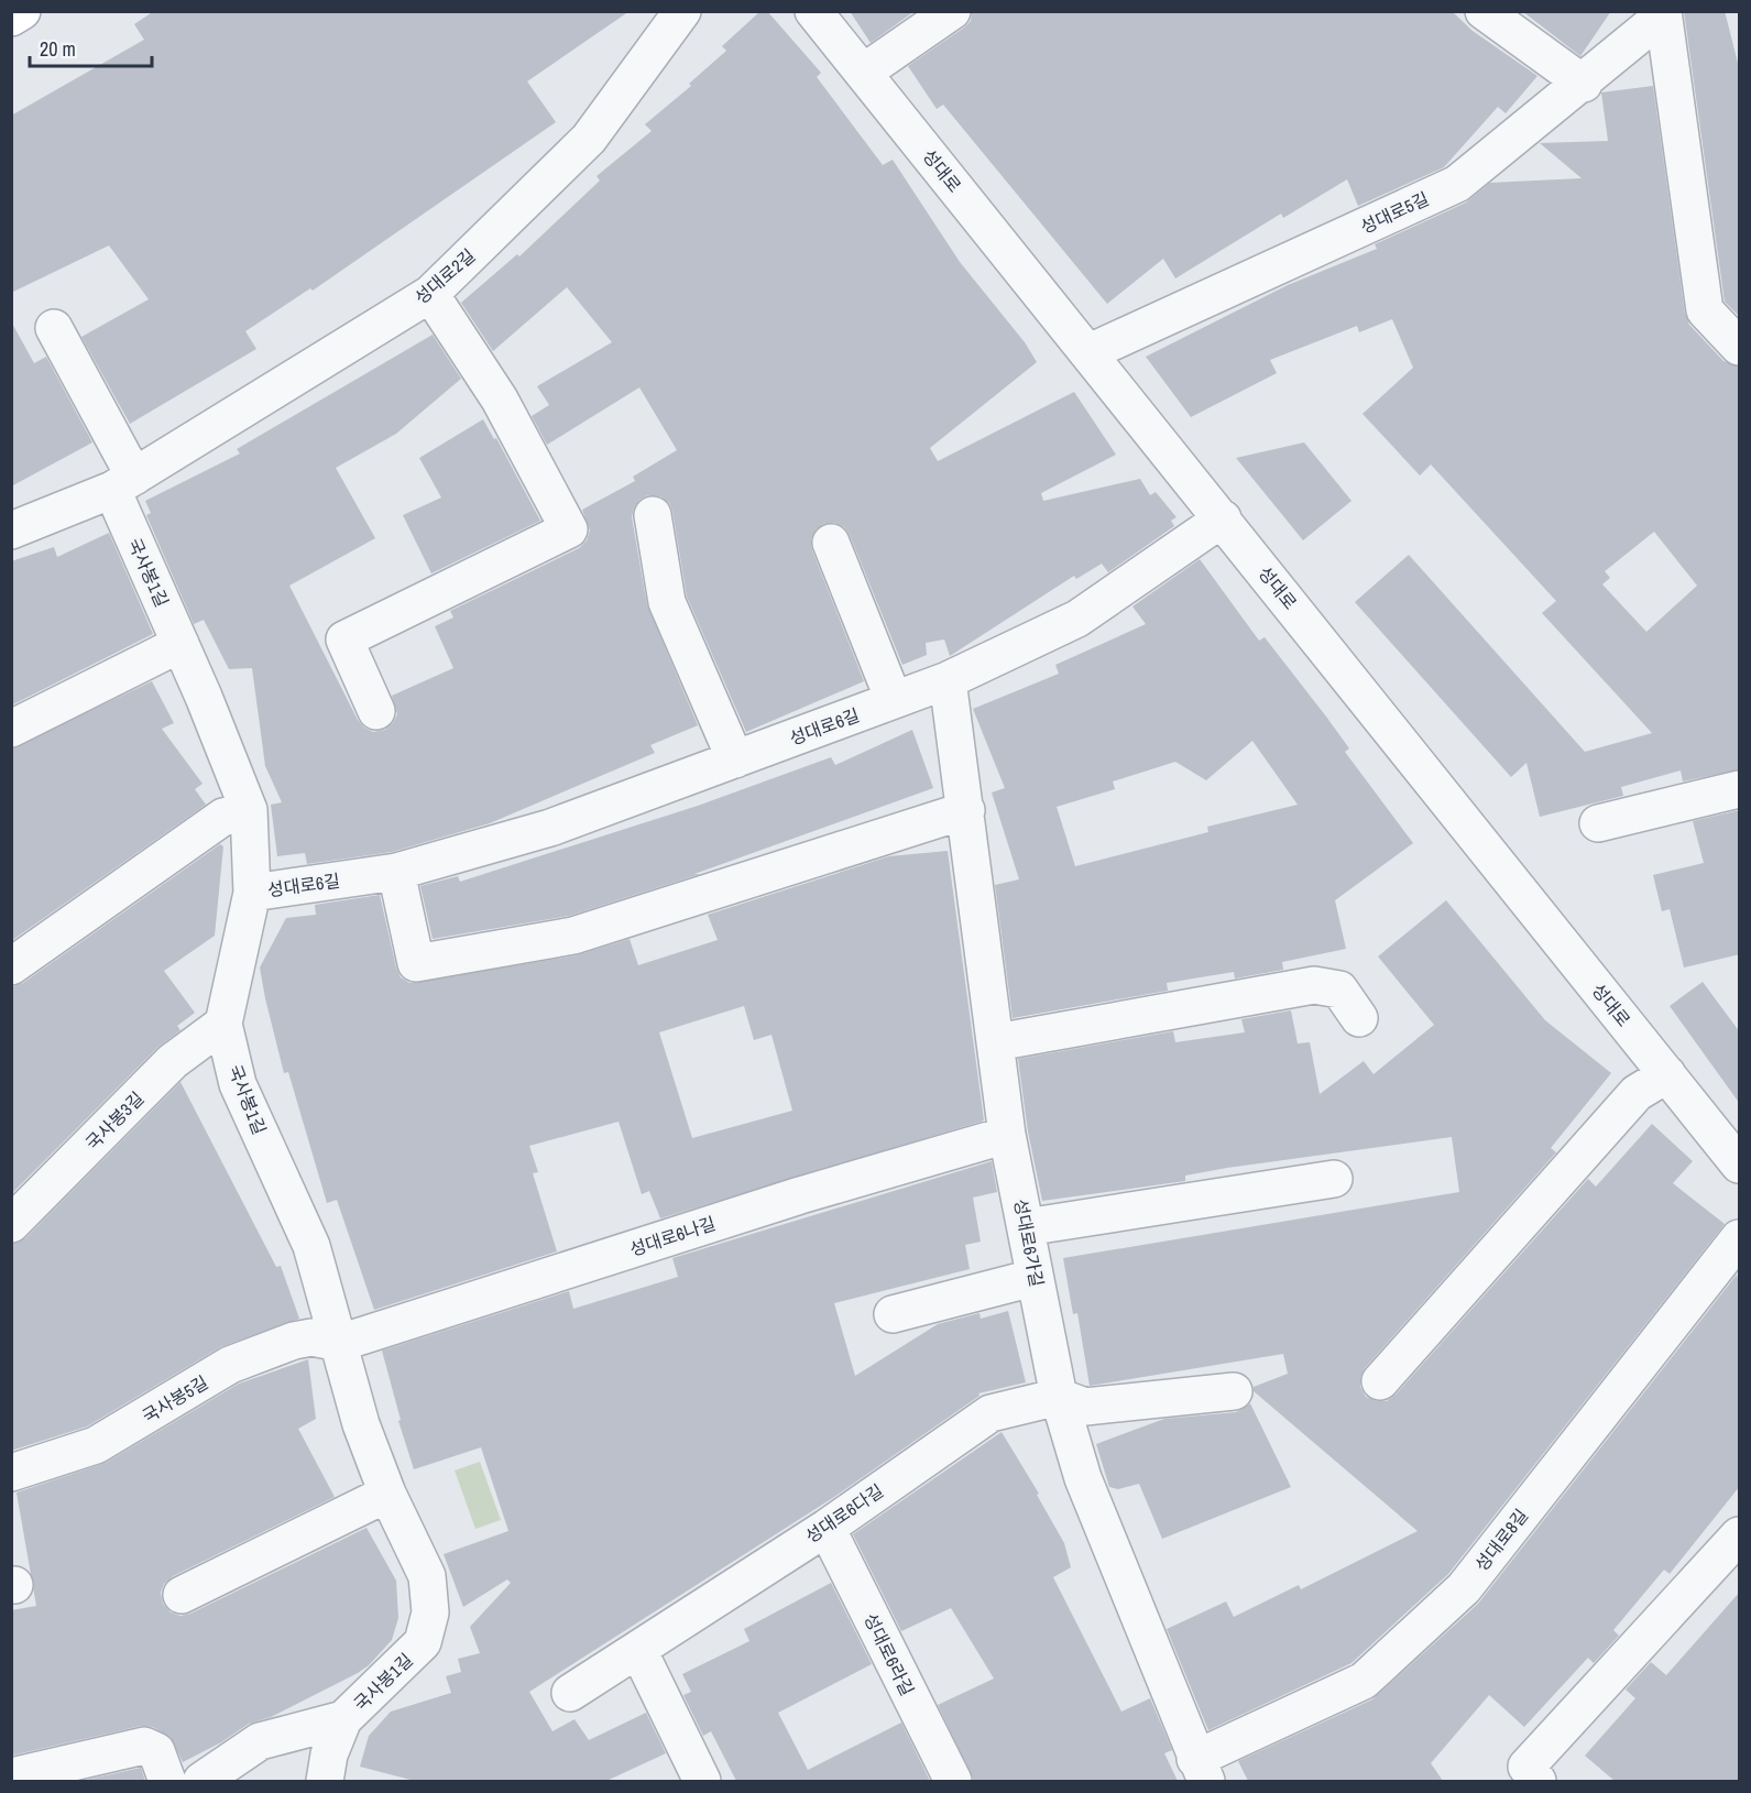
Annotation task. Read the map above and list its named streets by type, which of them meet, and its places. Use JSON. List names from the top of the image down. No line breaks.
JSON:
{"streets":{"street":["성대로","성대로5길","성대로2길","국사봉1길","성대로6길","국사봉3길","성대로6나길","성대로6가길","국사봉5길","성대로6다길","성대로8길","성대로6라길"]},"crossings":[["성대로","성대로5길"],["성대로","성대로6길"],["성대로2길","국사봉1길"],["국사봉1길","성대로6길"],["국사봉1길","국사봉3길"],["국사봉1길","성대로6나길"],["국사봉1길","국사봉5길"],["성대로6길","성대로6가길"],["성대로6나길","성대로6가길"],["성대로6나길","국사봉5길"],["성대로6가길","성대로6다길"],["성대로6가길","성대로8길"],["성대로6다길","성대로6라길"]],"scale_bar":"20 m"}
